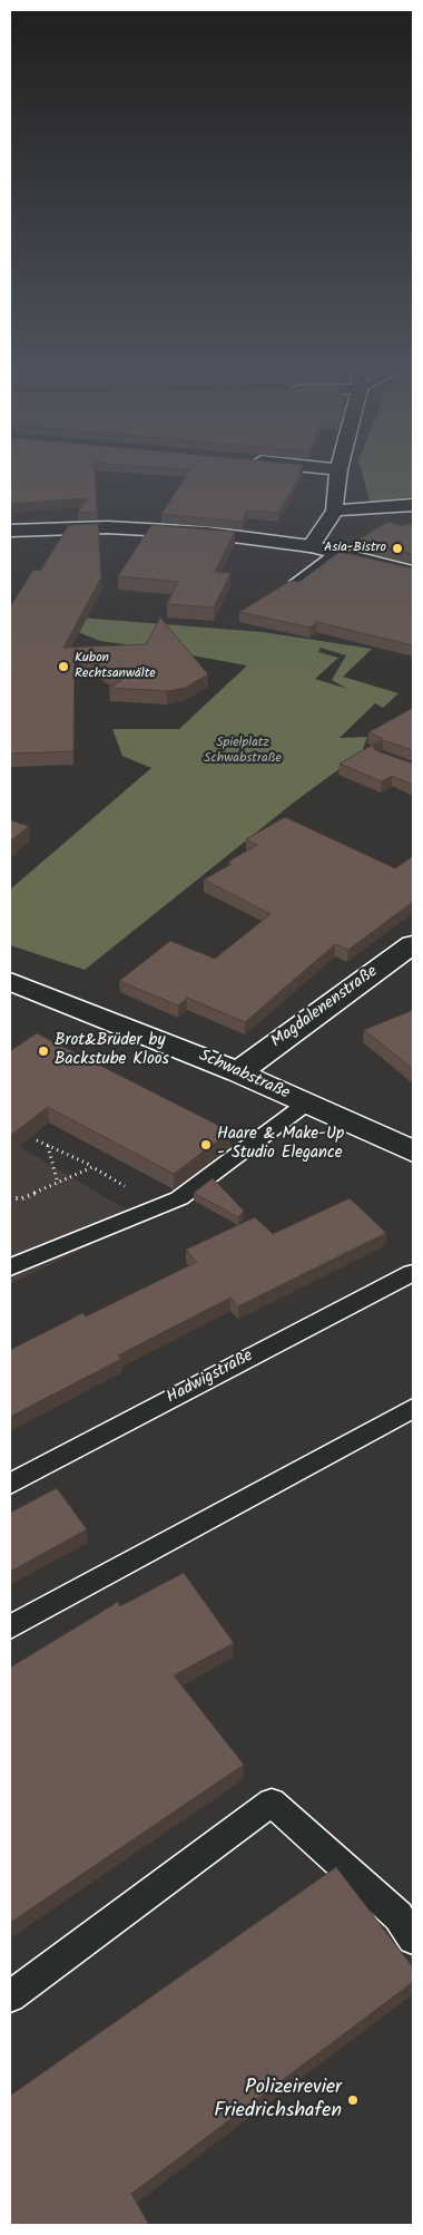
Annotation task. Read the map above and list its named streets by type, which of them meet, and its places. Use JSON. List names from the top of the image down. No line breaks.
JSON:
{"streets":{"street":["Magdalenenstraße","Schwabstraße"],"lane":["Hadwigstraße"]},"crossings":[["Magdalenenstraße","Schwabstraße"]],"parks":["Spielplatz Schwabstraße"],"places":["Asia-Bistro","Kubon Rechtsanwälte","Brot&Brüder by Backstube Kloos","Haare & Make-Up - Studio Elegance","Polizeirevier Friedrichshafen"]}
